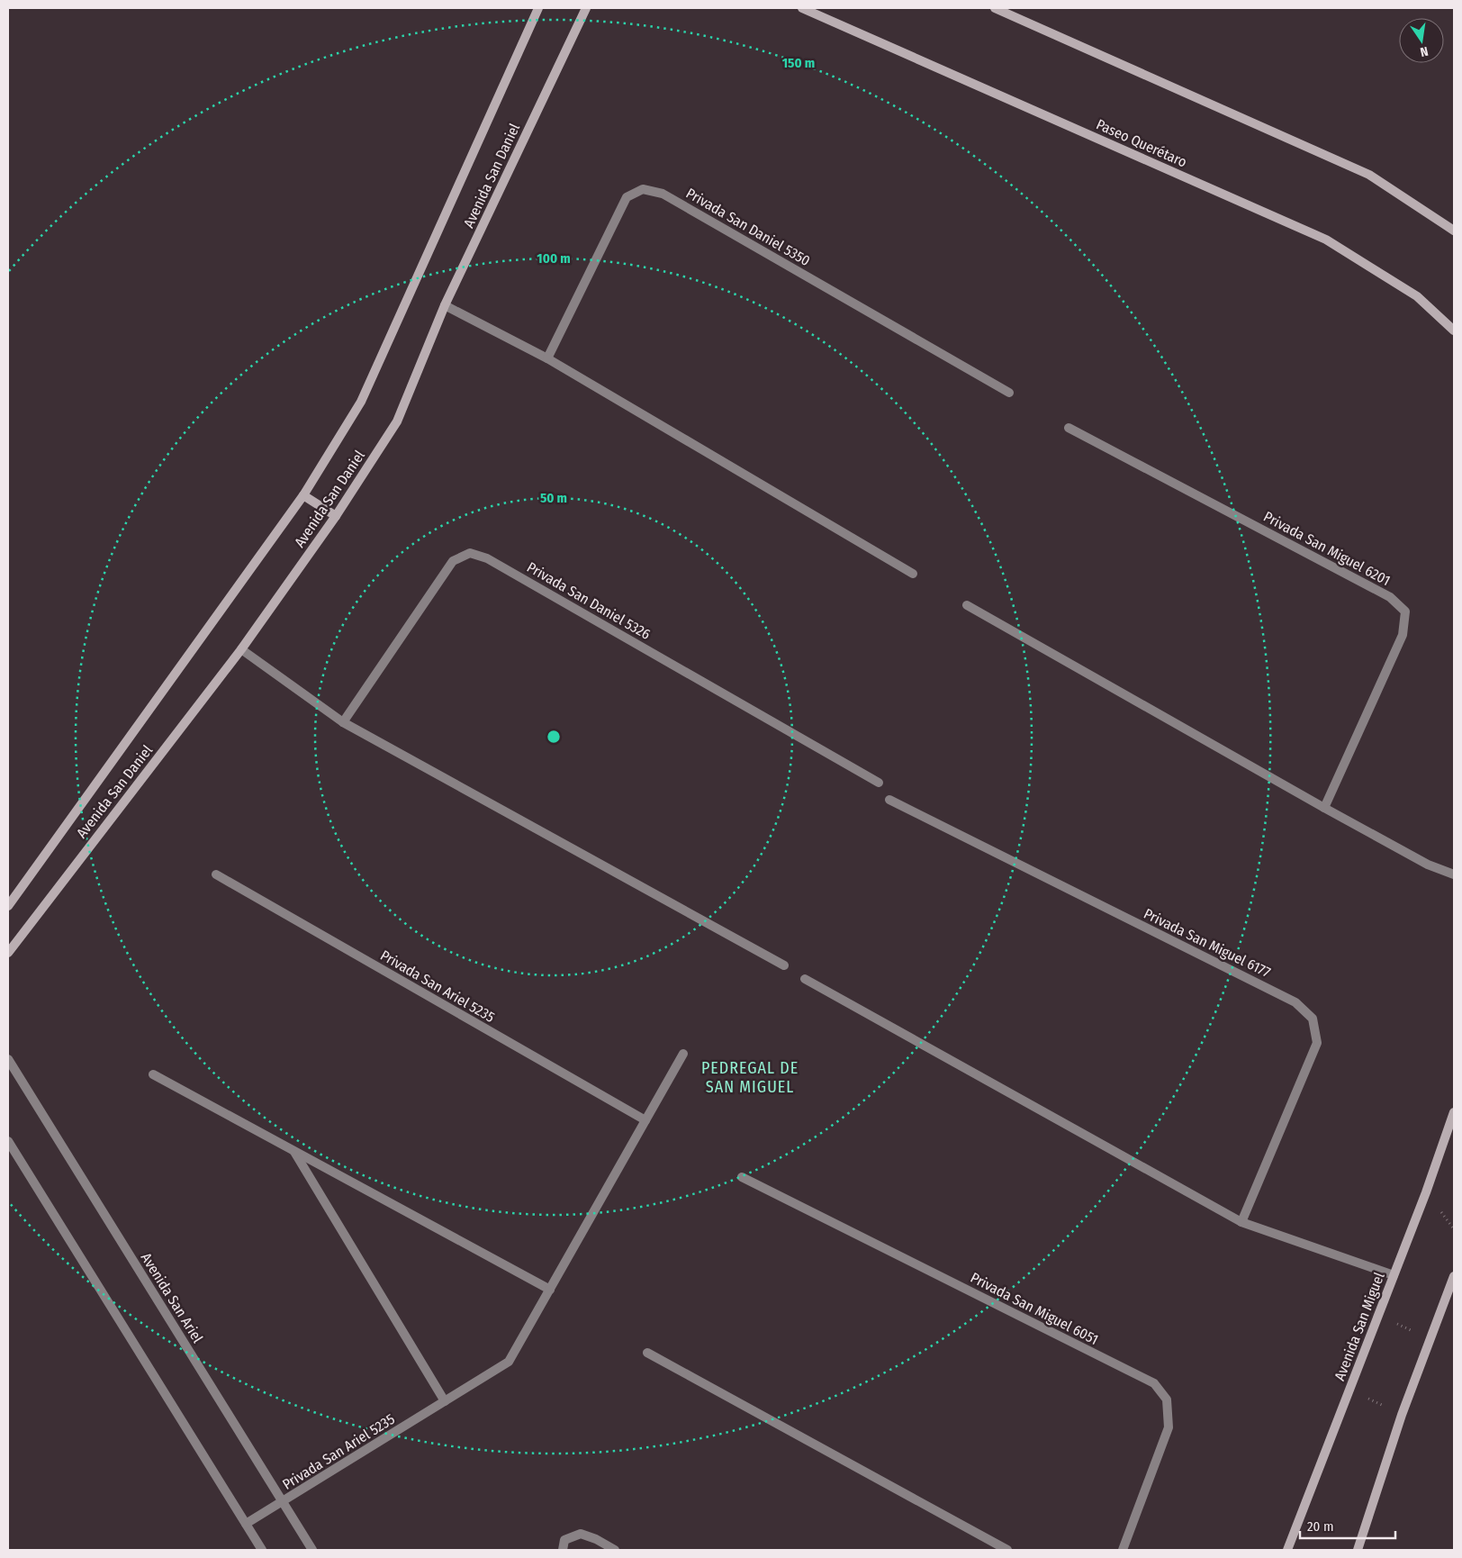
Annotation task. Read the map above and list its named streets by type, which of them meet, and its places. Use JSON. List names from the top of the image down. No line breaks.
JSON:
{"streets":{"street":["Paseo Querétaro","Avenida San Daniel","Privada San Daniel 5350","Privada San Miguel 6201","Privada San Daniel 5326","Privada San Miguel 6177","Privada San Ariel 5235","Avenida San Ariel","Privada San Miguel 6051","Avenida San Miguel"]},"crossings":[["Privada San Ariel 5235","Avenida San Ariel"]],"districts":["PEDREGAL DE SAN MIGUEL"],"scale_bar":"20 m","north":"bottom","rings":["150 m","100 m","50 m"]}
